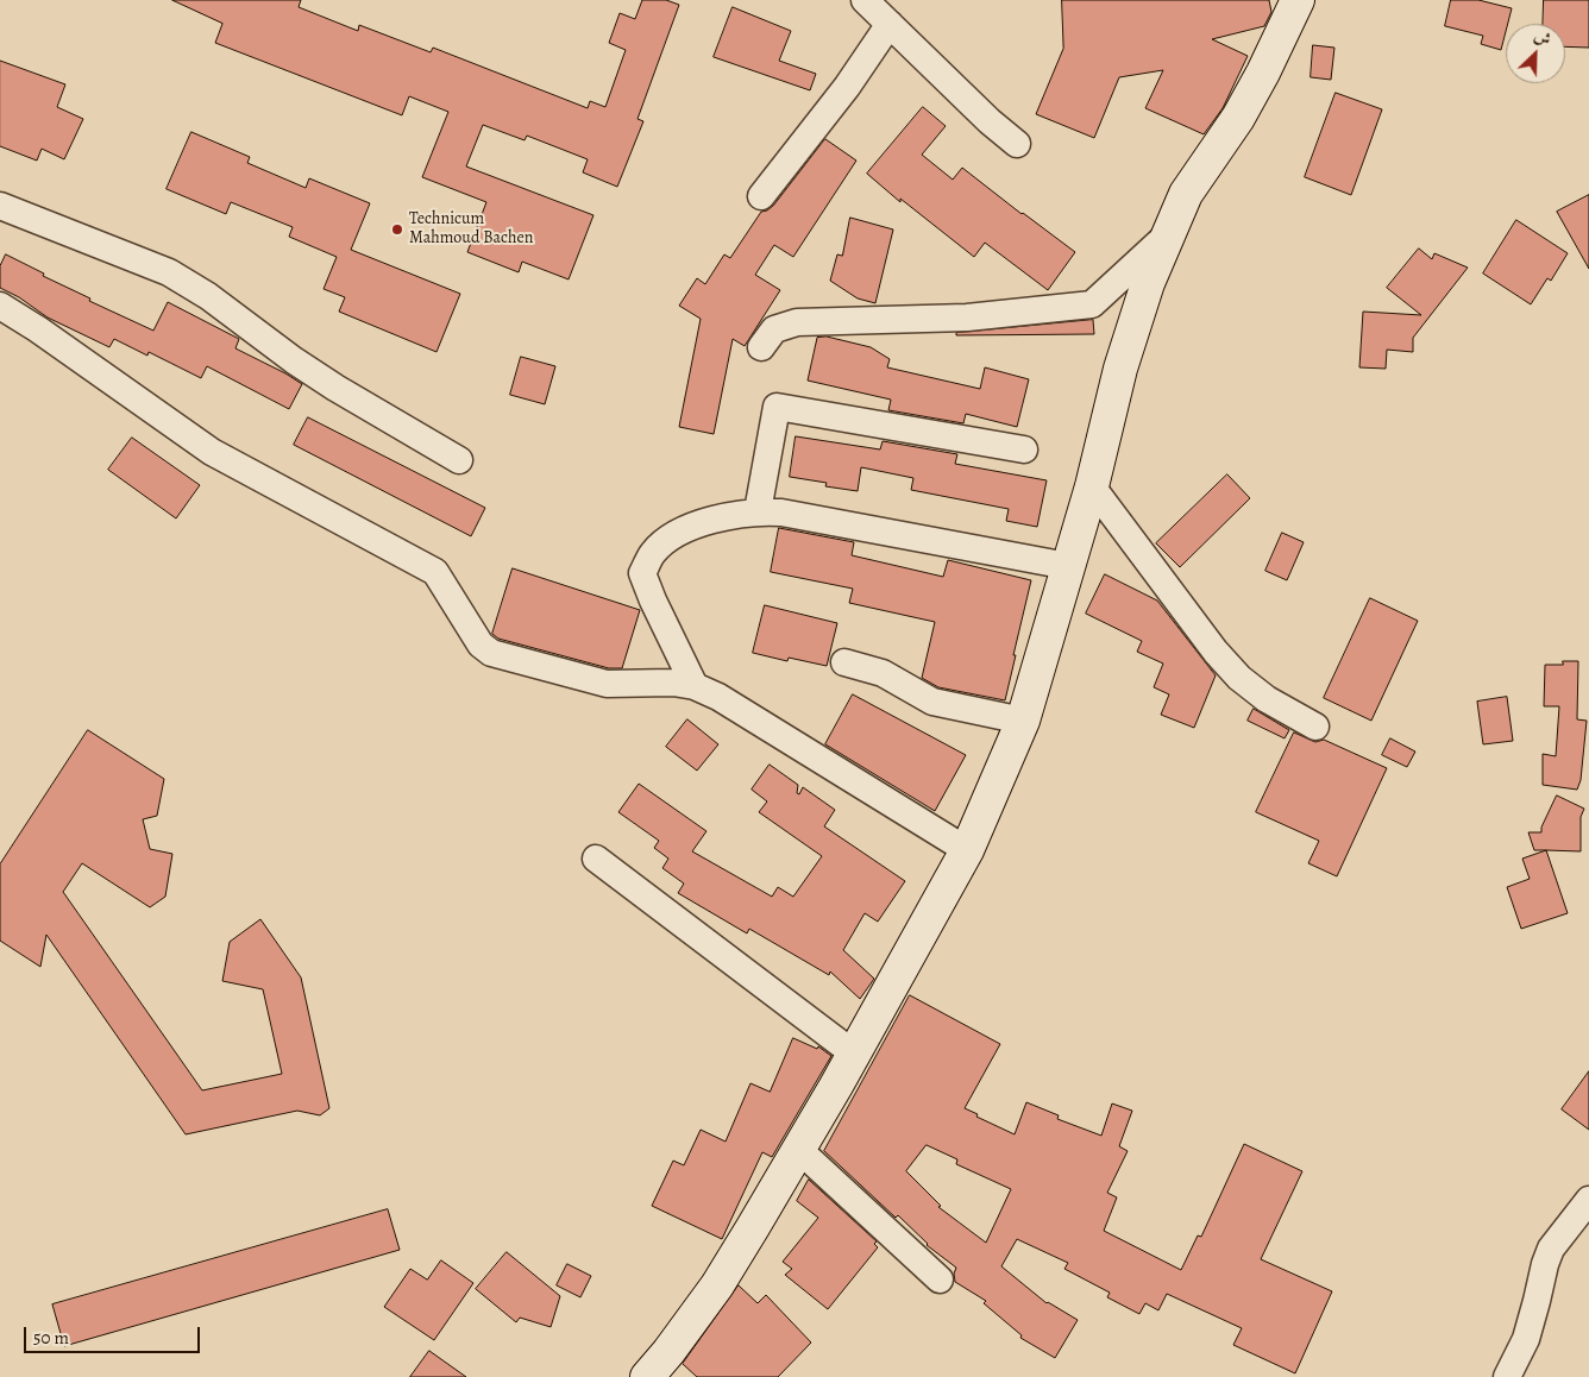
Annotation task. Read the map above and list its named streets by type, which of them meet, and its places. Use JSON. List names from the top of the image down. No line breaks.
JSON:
{"places":["Technicum Mahmoud Bachen"],"scale_bar":"50 m","north":"top right"}
